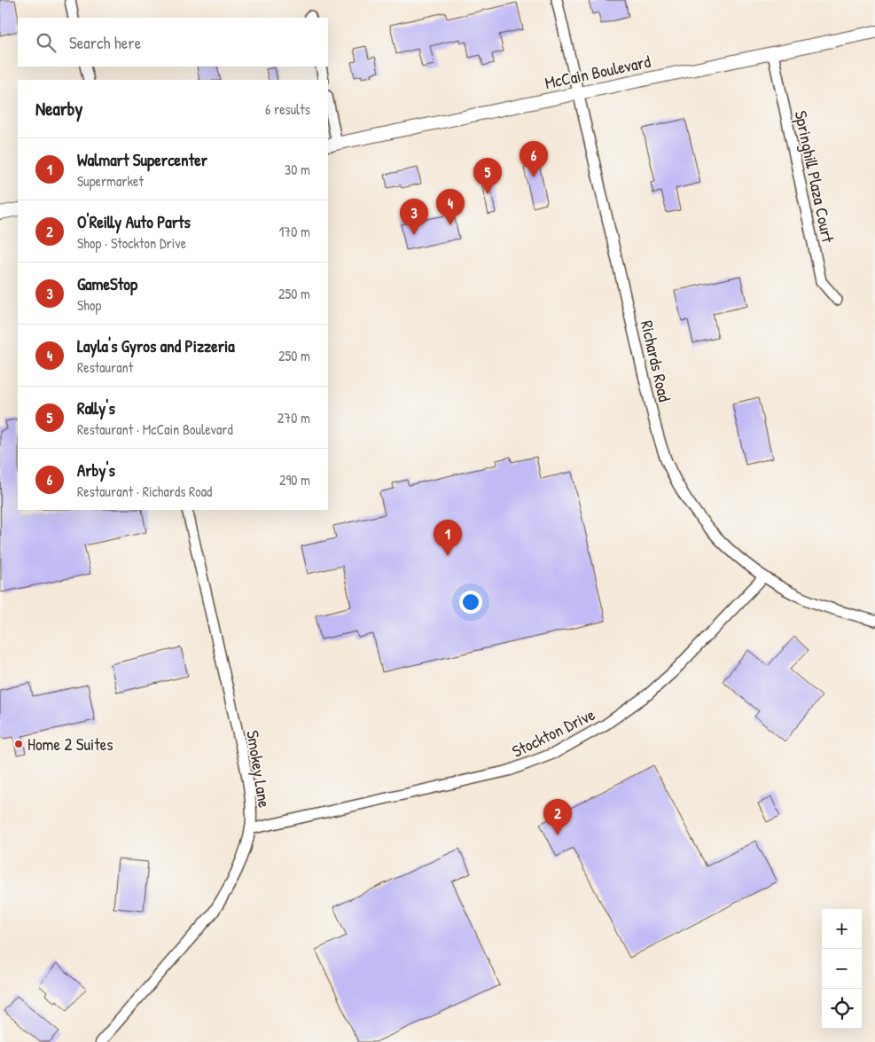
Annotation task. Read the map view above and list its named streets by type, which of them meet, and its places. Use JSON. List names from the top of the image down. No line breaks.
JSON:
{"streets":{"main road":["McCain Boulevard"],"street":["Springhill Plaza Court","Richards Road","Stockton Drive","Smokey Lane"]},"crossings":[["McCain Boulevard","Springhill Plaza Court"],["McCain Boulevard","Richards Road"],["Richards Road","Stockton Drive"],["Stockton Drive","Smokey Lane"]],"places":["Home 2 Suites"],"page":{"search":"Search here","heading":["Nearby","6 results"],"list":[{"mark":"1","name":"Walmart Supercenter","note":"Supermarket","value":"30 m"},{"mark":"2","name":"O'Reilly Auto Parts","note":"Shop · Stockton Drive","value":"170 m"},{"mark":"3","name":"GameStop","note":"Shop","value":"250 m"},{"mark":"4","name":"Layla's Gyros and Pizzeria","note":"Restaurant","value":"250 m"},{"mark":"5","name":"Rally's","note":"Restaurant · McCain Boulevard","value":"270 m"},{"mark":"6","name":"Arby's","note":"Restaurant · Richards Road","value":"290 m"}],"pins":["6","5","4","3","1","2"],"map_buttons":["+","−"]}}
